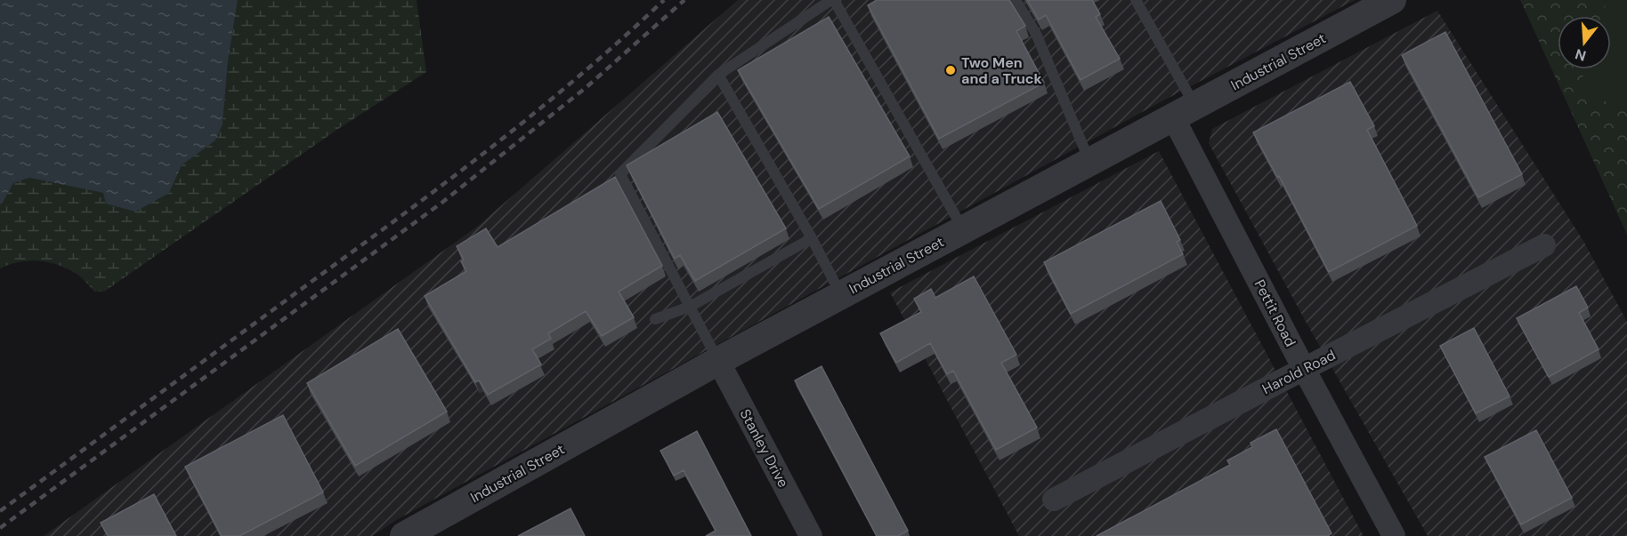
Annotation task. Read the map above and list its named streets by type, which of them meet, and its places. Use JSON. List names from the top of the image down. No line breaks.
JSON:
{"streets":{"street":["Industrial Street","Pettit Road","Harold Road","Stanley Drive"]},"crossings":[["Industrial Street","Pettit Road"],["Industrial Street","Stanley Drive"],["Pettit Road","Harold Road"]],"places":["Two Men and a Truck"],"north":"bottom"}
